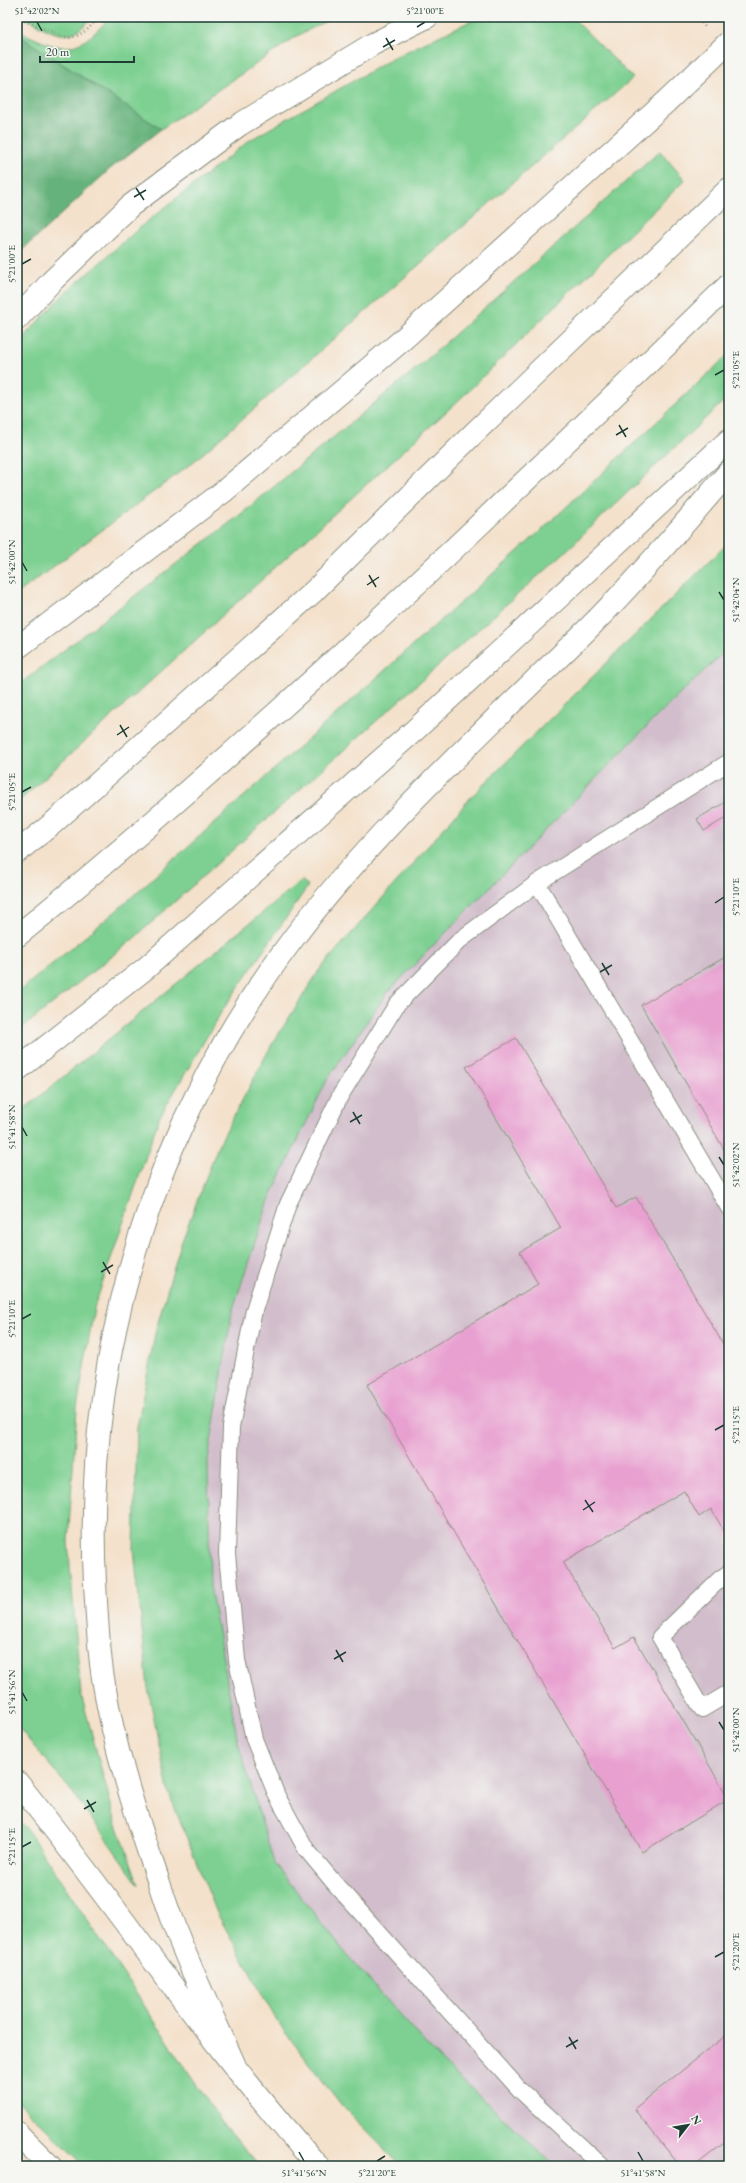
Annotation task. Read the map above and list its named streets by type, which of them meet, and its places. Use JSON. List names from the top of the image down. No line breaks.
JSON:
{"scale_bar":"20 m","north":"top right","coordinates":["51°42'02\"N","5°21'00\"E","5°21'05\"E","51°42'00\"N","51°42'04\"N","5°21'10\"E","51°41'58\"N","5°21'15\"E","51°41'56\"N","5°21'20\"E"]}
